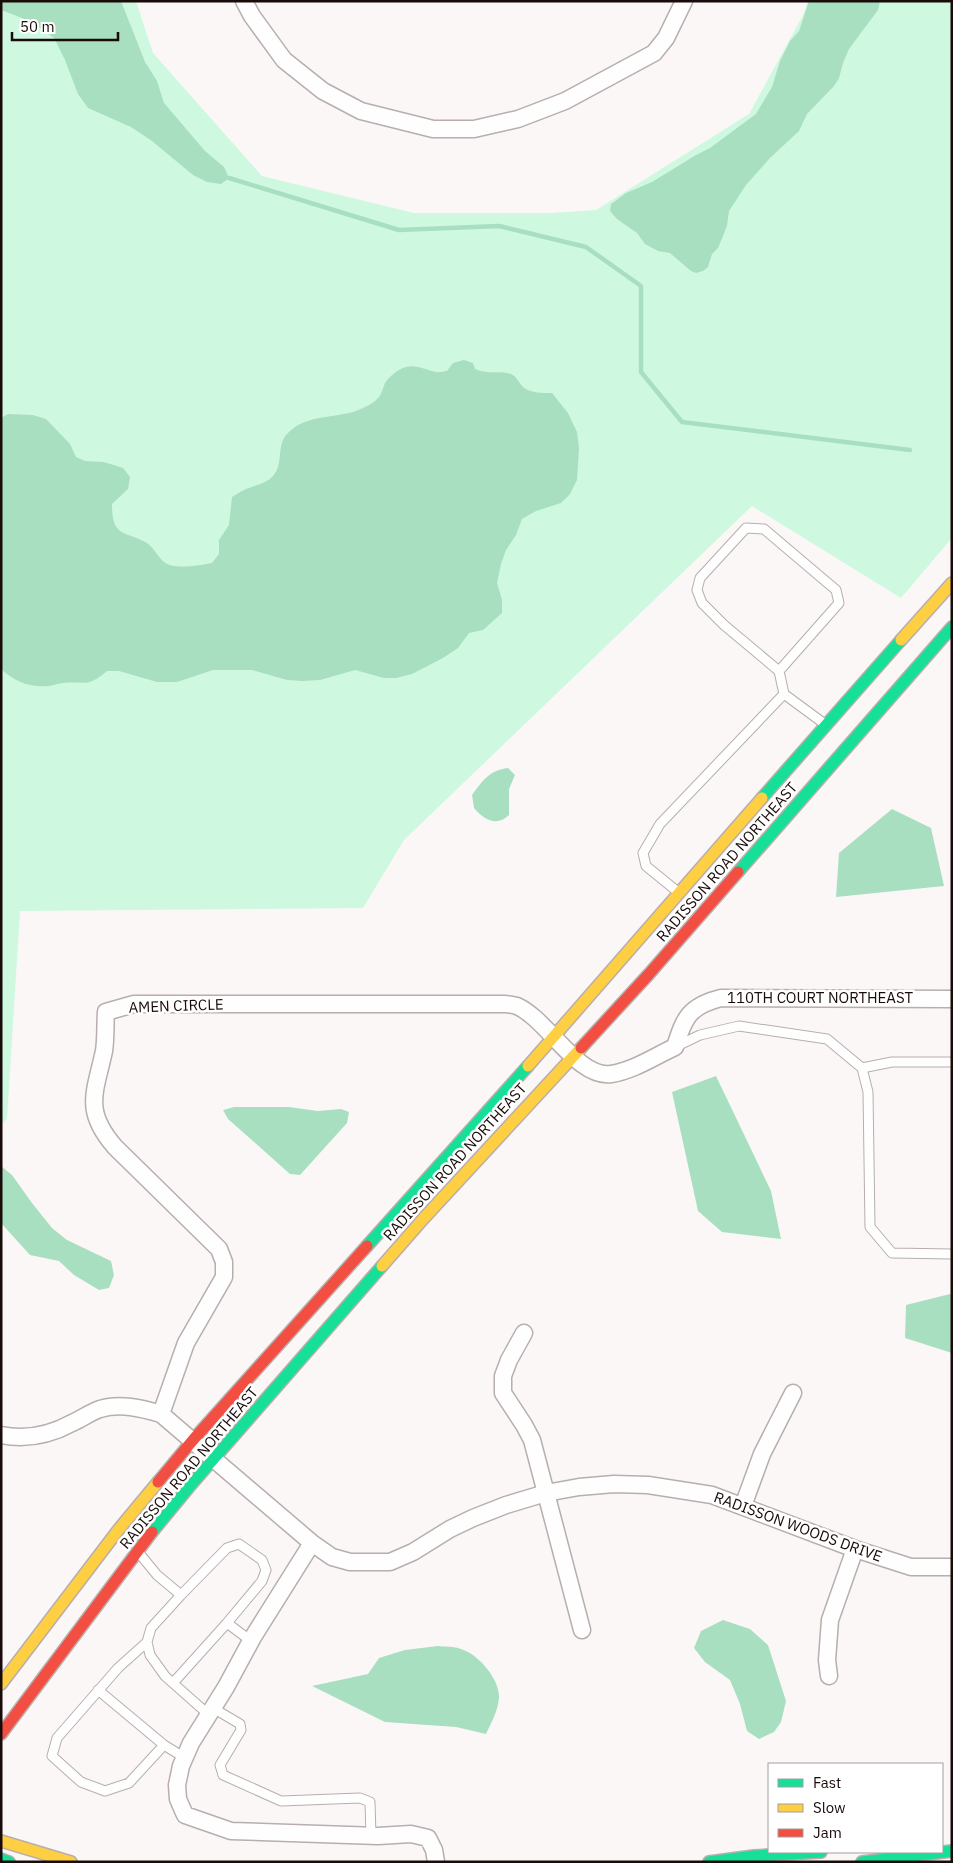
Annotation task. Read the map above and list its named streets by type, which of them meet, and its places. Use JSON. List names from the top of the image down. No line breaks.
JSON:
{"streets":{"main road":["RADISSON ROAD NORTHEAST"],"street":["110TH COURT NORTHEAST","AMEN CIRCLE","RADISSON WOODS DRIVE"]},"crossings":[["RADISSON ROAD NORTHEAST","AMEN CIRCLE"],["RADISSON ROAD NORTHEAST","RADISSON WOODS DRIVE"],["AMEN CIRCLE","RADISSON WOODS DRIVE"]],"legend":["Fast","Slow","Jam"],"scale_bar":"50 m"}
